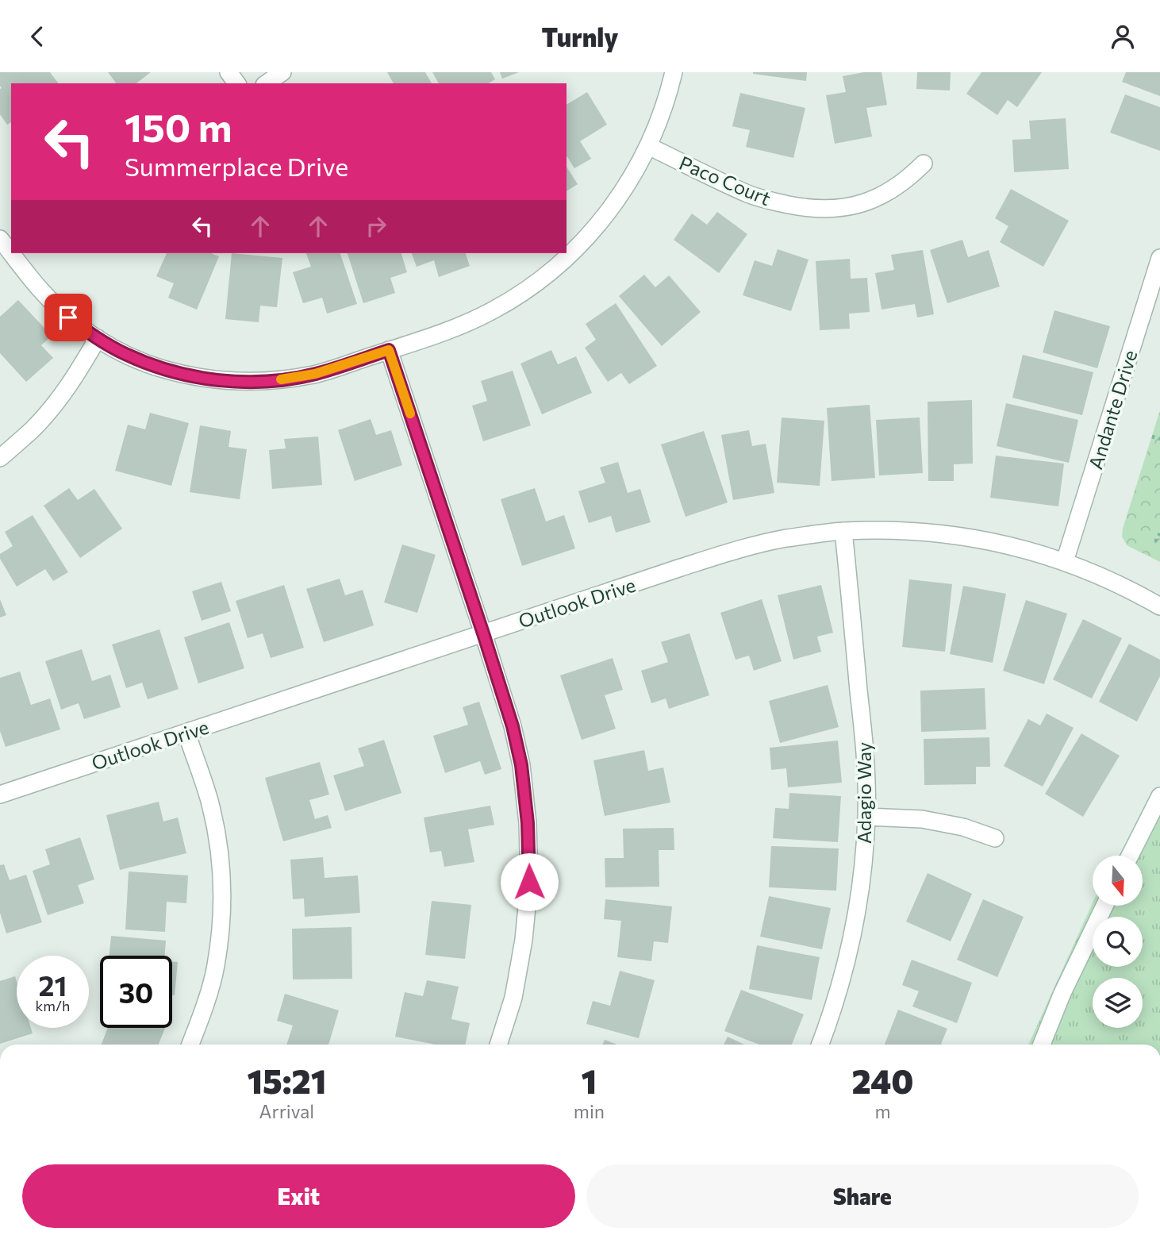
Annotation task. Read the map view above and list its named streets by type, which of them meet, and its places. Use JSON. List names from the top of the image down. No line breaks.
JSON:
{"streets":{"street":["Paco Court","Andante Drive","Outlook Drive","Adagio Way"]},"crossings":[["Andante Drive","Outlook Drive"],["Outlook Drive","Adagio Way"]],"north":"bottom","page":{"header":"Turnly","turn":["150 m","Summerplace Drive"],"speed":"21 km/h","limit":"30","eta":["15:21","Arrival","1","min","240","m"],"buttons":["Exit","Share"]}}
